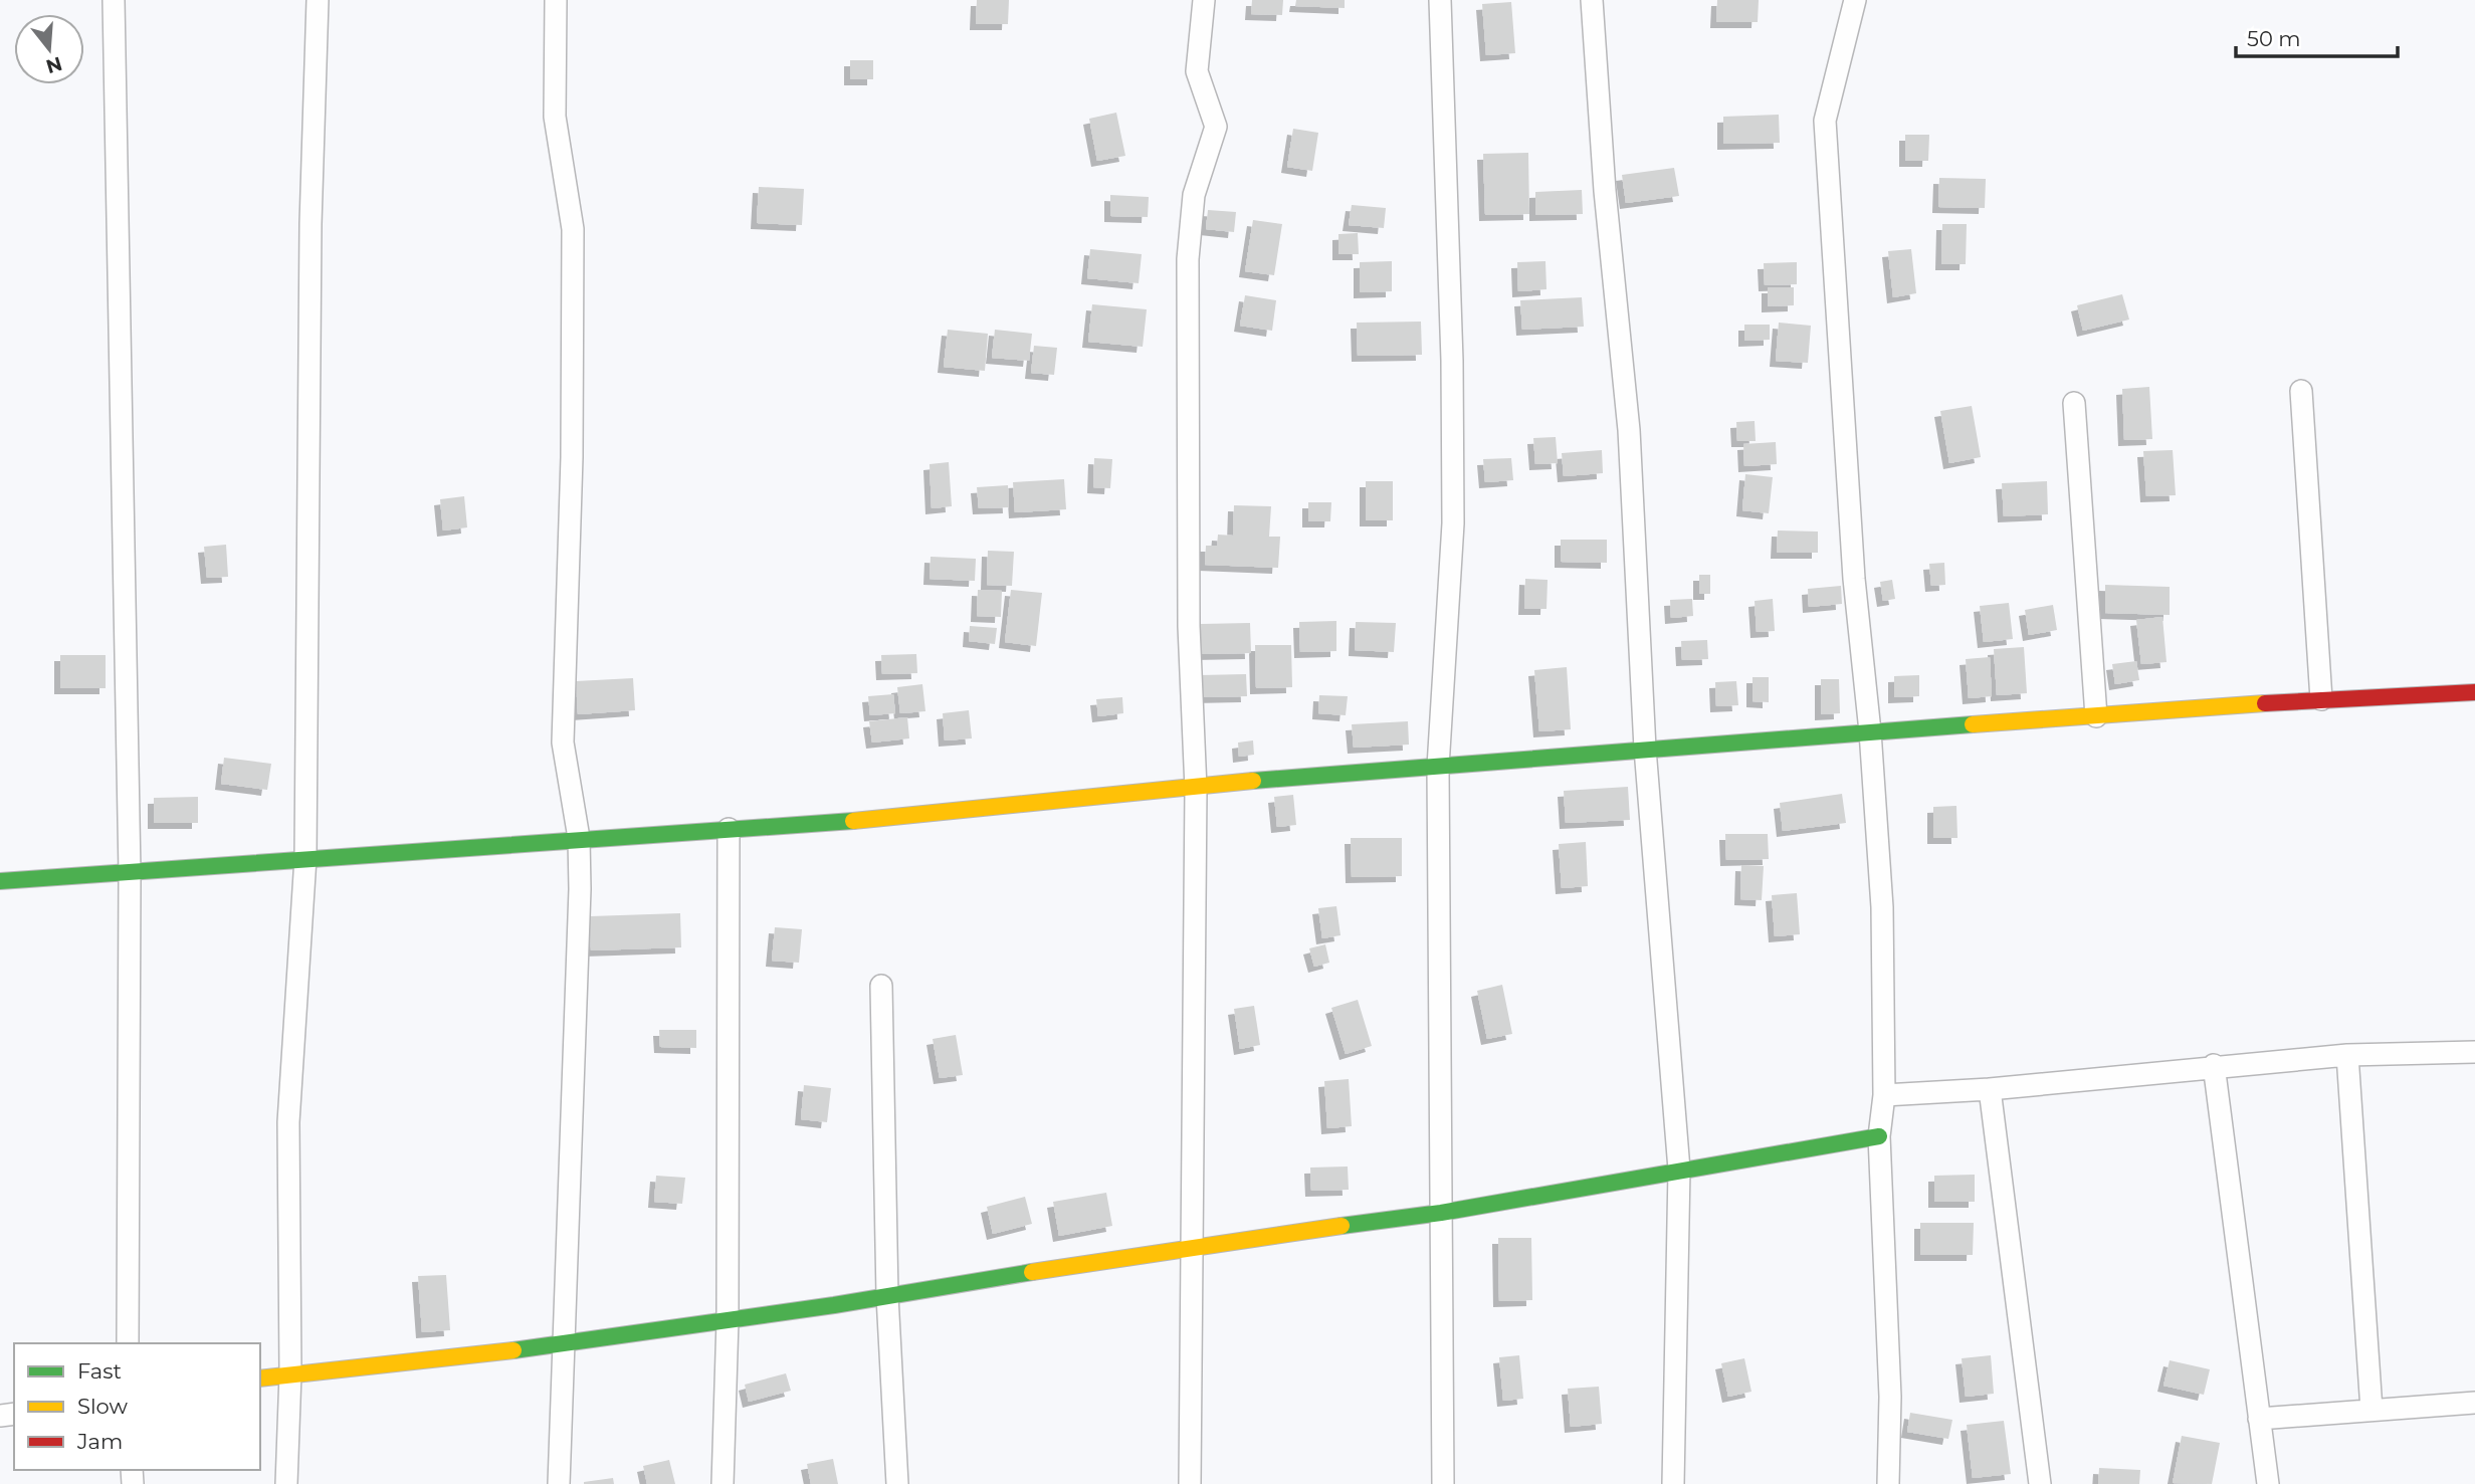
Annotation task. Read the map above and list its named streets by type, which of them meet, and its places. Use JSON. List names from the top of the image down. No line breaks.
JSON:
{"legend":["Fast","Slow","Jam"],"scale_bar":"50 m","north":"bottom"}
